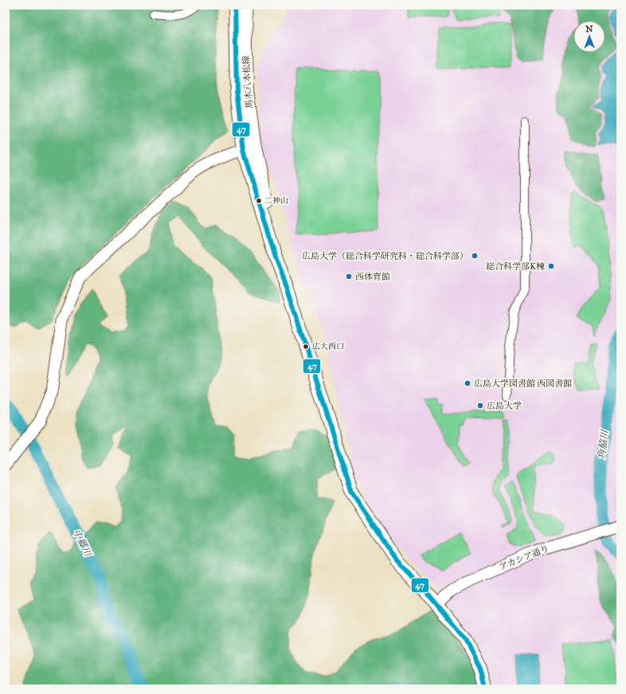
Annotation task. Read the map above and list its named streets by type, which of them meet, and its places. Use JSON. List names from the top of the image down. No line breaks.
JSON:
{"streets":{"main road":["馬木八本松線"],"street":["アカシア通り"]},"crossings":[["馬木八本松線","アカシア通り"]],"water":["角脇川","中郷川"],"places":["二神山","広島大学（総合科学研究科・総合科学部）","総合科学部K棟","西体育館","広大西口","広島大学図書館 西図書館","広島大学"],"lines":["transit line 47"],"north":"top"}
